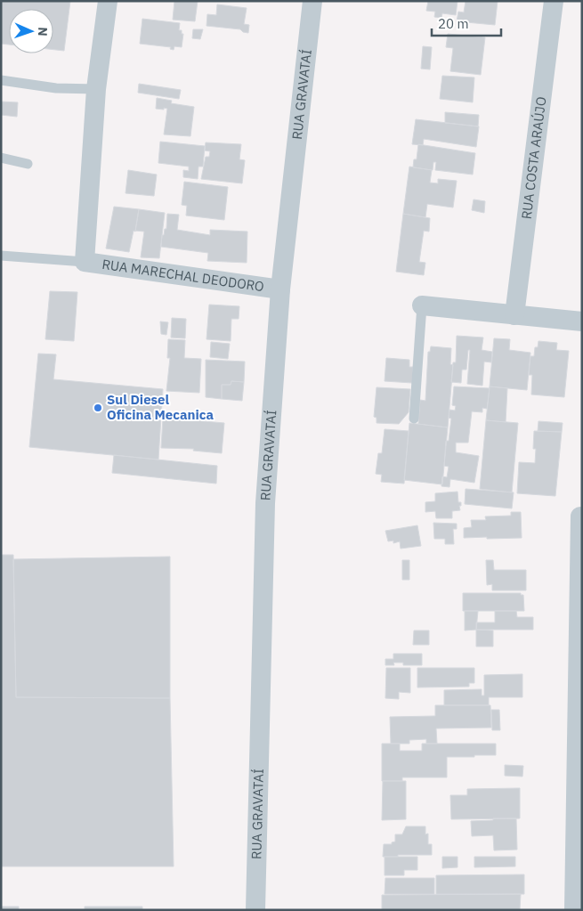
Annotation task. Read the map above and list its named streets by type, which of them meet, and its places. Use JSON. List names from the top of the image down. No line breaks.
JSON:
{"streets":{"street":["RUA GRAVATAÍ","RUA COSTA ARAÚJO","RUA MARECHAL DEODORO"]},"crossings":[["RUA GRAVATAÍ","RUA MARECHAL DEODORO"]],"places":["Sul Diesel Oficina Mecanica"],"scale_bar":"20 m","north":"right"}
